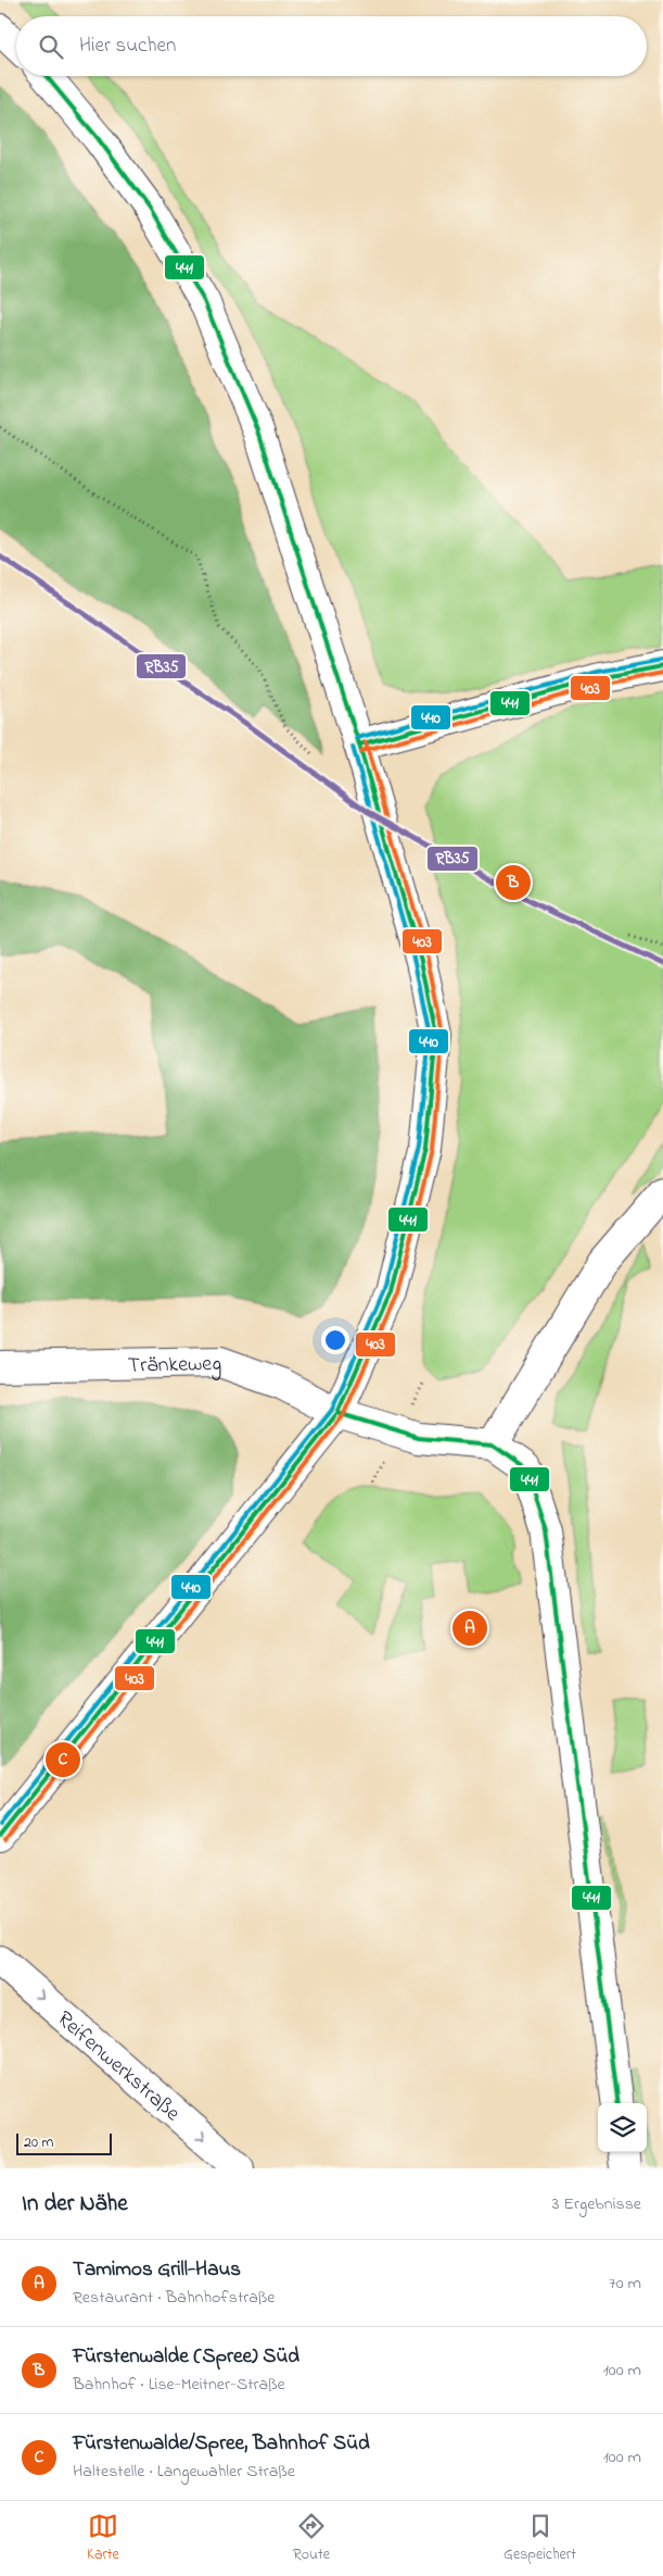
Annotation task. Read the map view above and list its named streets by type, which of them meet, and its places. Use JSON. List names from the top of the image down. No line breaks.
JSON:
{"streets":{"street":["Tränkeweg","Reifenwerkstraße"]},"one_way":["Reifenwerkstraße"],"lines":["transit line 441","transit line RB35","transit line 440","transit line 403"],"scale_bar":"20 m","page":{"search":"Hier suchen","pins":["B","A","C"],"scale":"20 m","heading":["In der Nähe","3 Ergebnisse"],"list":[{"mark":"A","name":"Tamimos Grill-Haus","note":"Restaurant · Bahnhofstraße","value":"70 m"},{"mark":"B","name":"Fürstenwalde (Spree) Süd","note":"Bahnhof · Lise-Meitner-Straße","value":"100 m"},{"mark":"C","name":"Fürstenwalde/Spree, Bahnhof Süd","note":"Haltestelle · Langewahler Straße","value":"100 m"}],"nav":["Karte","Route","Gespeichert"]}}
